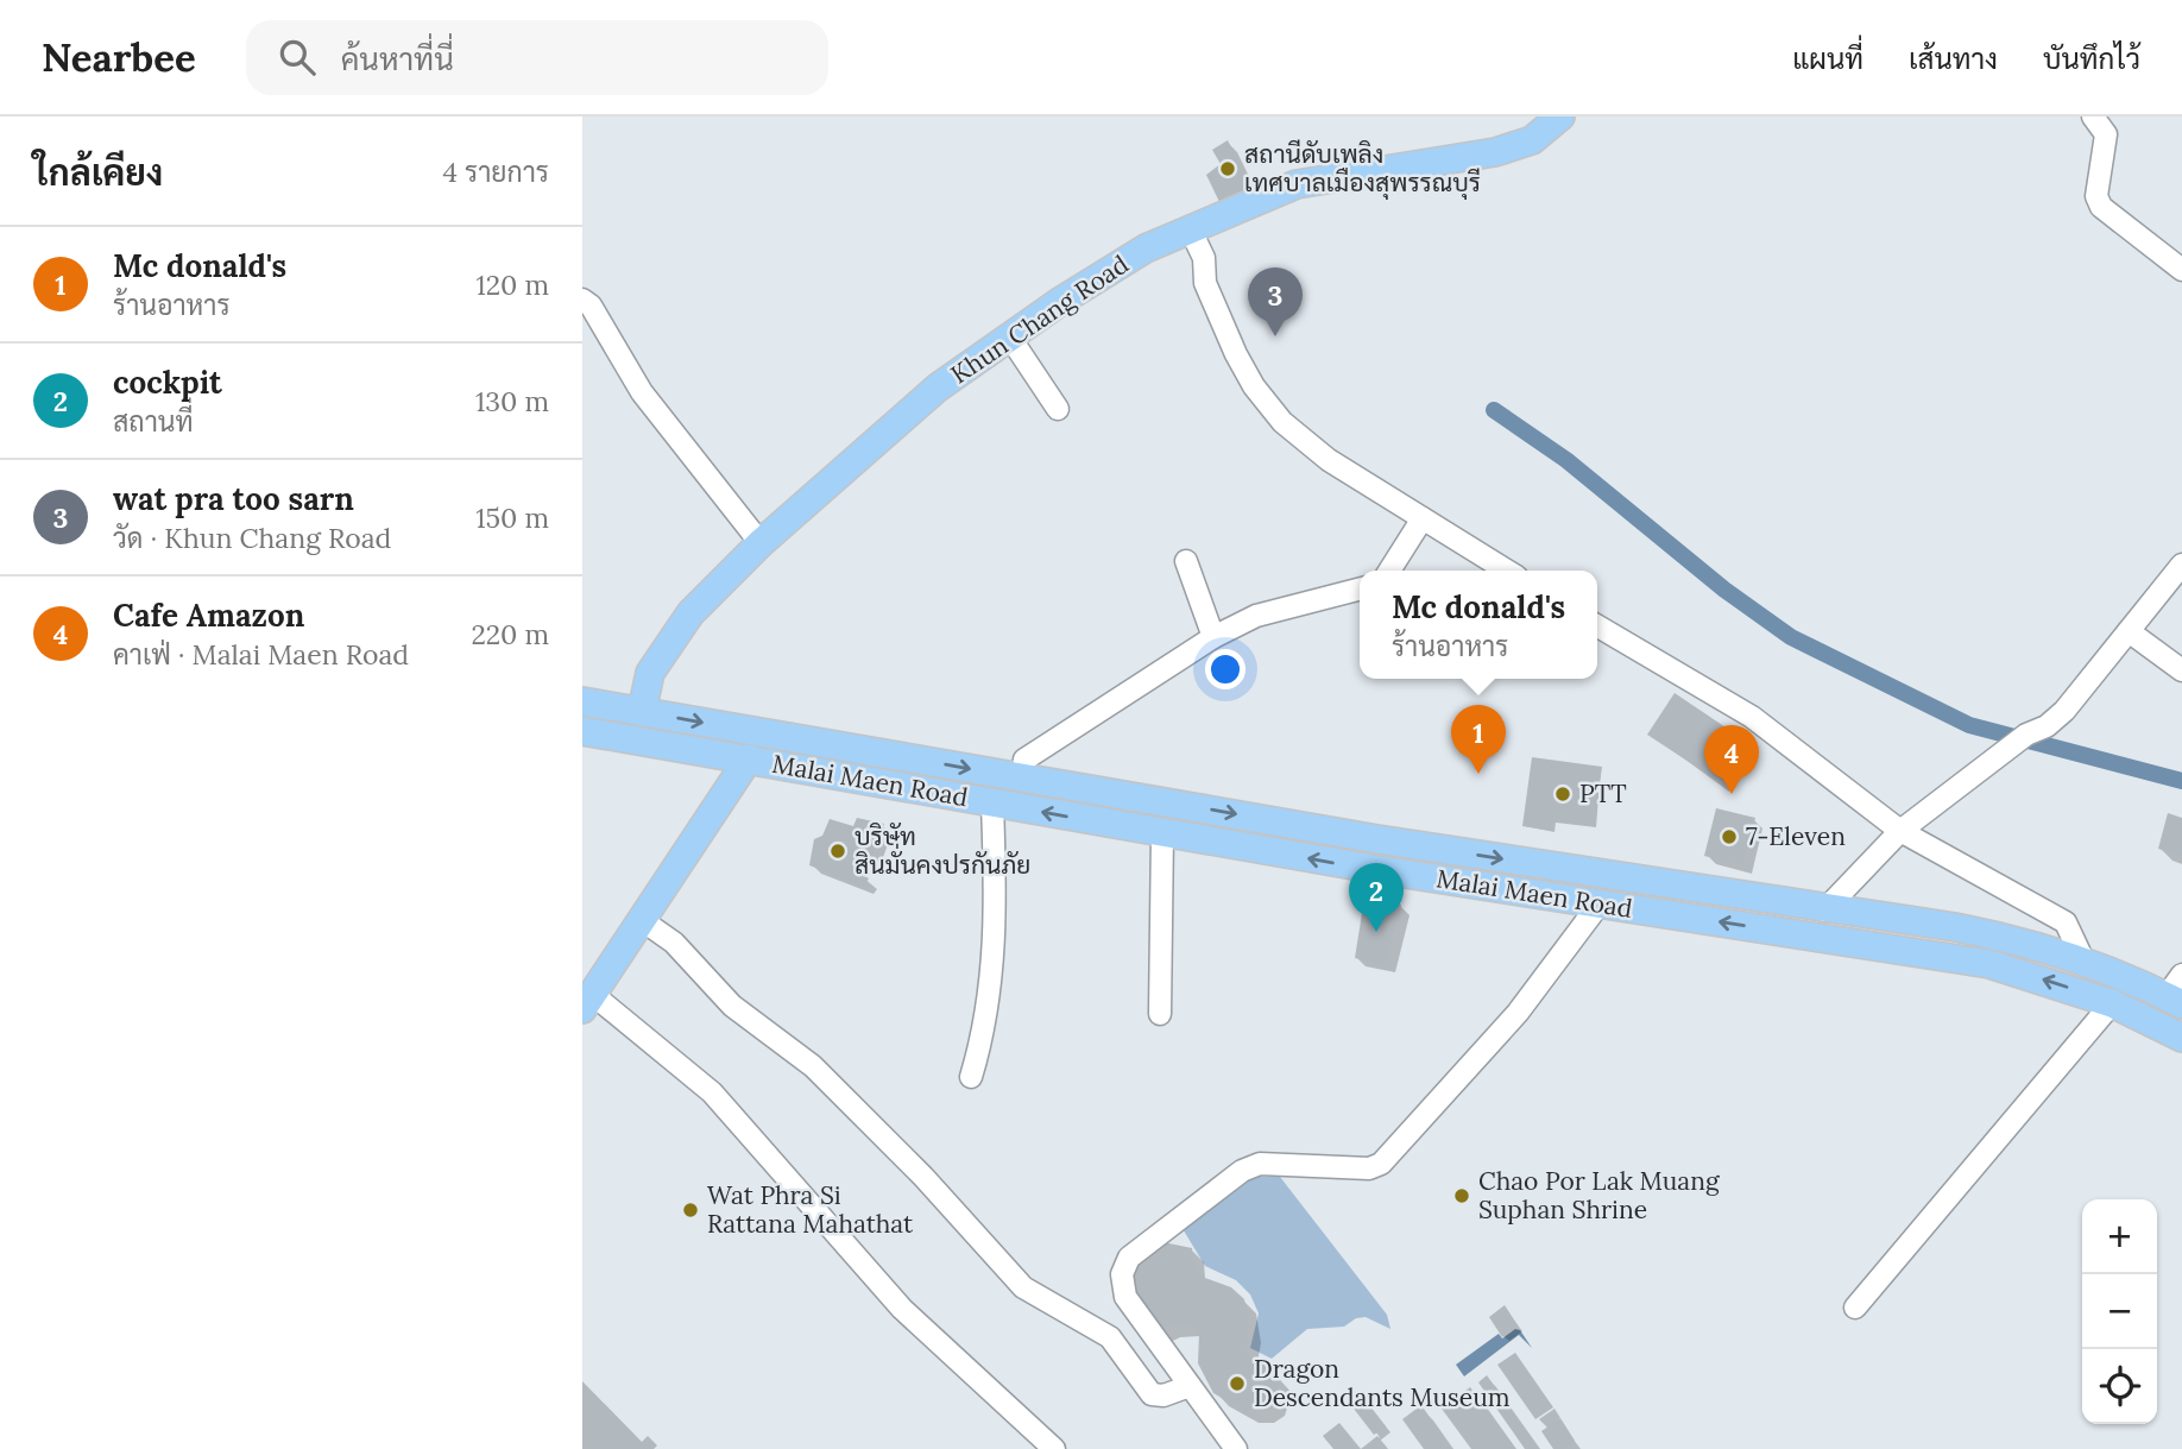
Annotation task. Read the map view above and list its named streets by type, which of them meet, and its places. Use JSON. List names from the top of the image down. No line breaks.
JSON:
{"streets":{"main road":["Khun Chang Road","Malai Maen Road"]},"crossings":[["Khun Chang Road","Malai Maen Road"]],"places":["สถานีดับเพลิง เทศบาลเมืองสุพรรณบุรี","PTT","7-Eleven","บริษัท สินมั่นคงปรกันภัย","Chao Por Lak Muang Suphan Shrine","Wat Phra Si Rattana Mahathat","Dragon Descendants Museum"],"page":{"header":"Nearbee","search":"ค้นหาที่นี่","nav":["แผนที่","เส้นทาง","บันทึกไว้"],"heading":["ใกล้เคียง","4 รายการ"],"list":[{"mark":"1","name":"Mc donald's","note":"ร้านอาหาร","value":"120 m"},{"mark":"2","name":"cockpit","note":"สถานที่","value":"130 m"},{"mark":"3","name":"wat pra too sarn","note":"วัด · Khun Chang Road","value":"150 m"},{"mark":"4","name":"Cafe Amazon","note":"คาเฟ่ · Malai Maen Road","value":"220 m"}],"pins":["3","1","4","2"],"popup":["Mc donald's","ร้านอาหาร"],"map_buttons":["+","−"]}}
